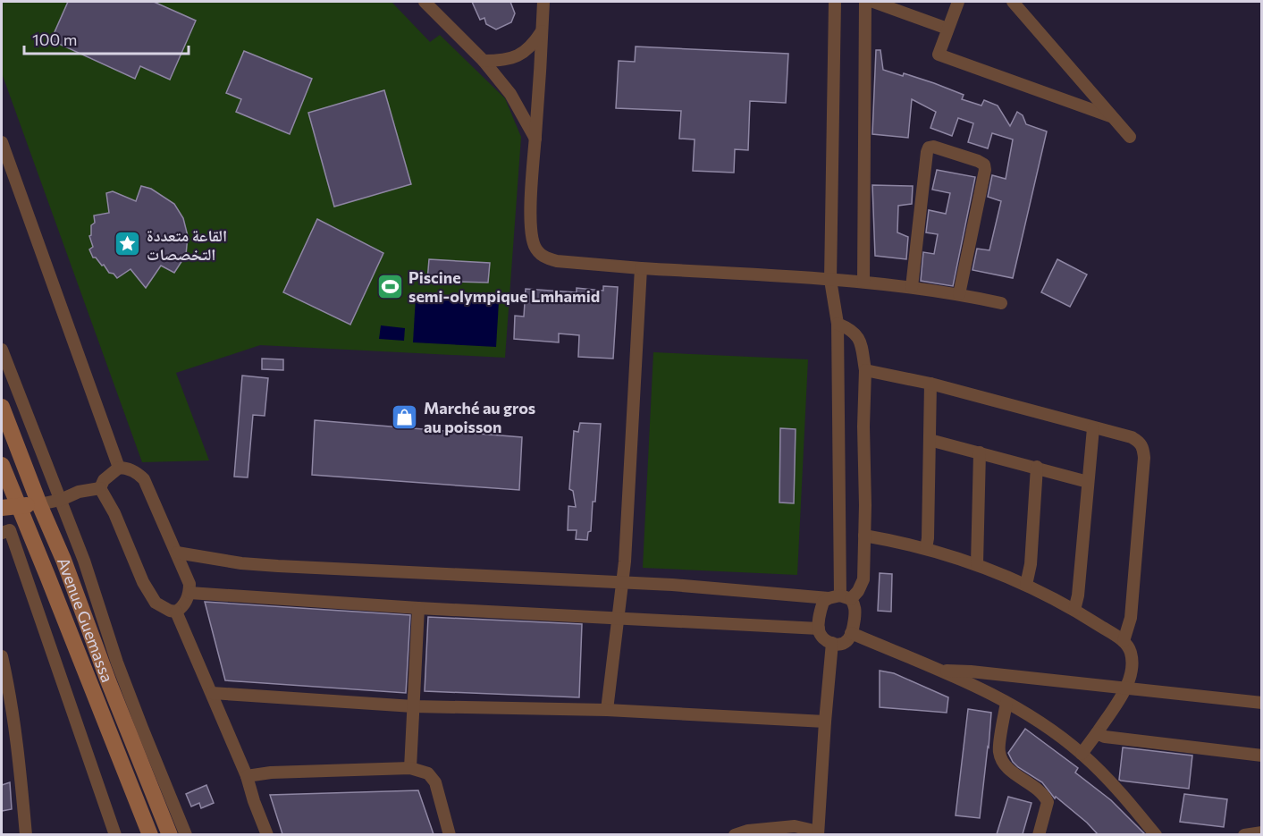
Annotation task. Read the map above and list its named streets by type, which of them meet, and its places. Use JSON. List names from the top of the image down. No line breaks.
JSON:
{"streets":{"main road":["Avenue Guemassa"]},"places":{"place":["القاعة متعددة التخصصات"],"sports":["Piscine semi-olympique Lmhamid"],"shop":["Marché au gros au poisson"]},"scale_bar":"100 m"}
